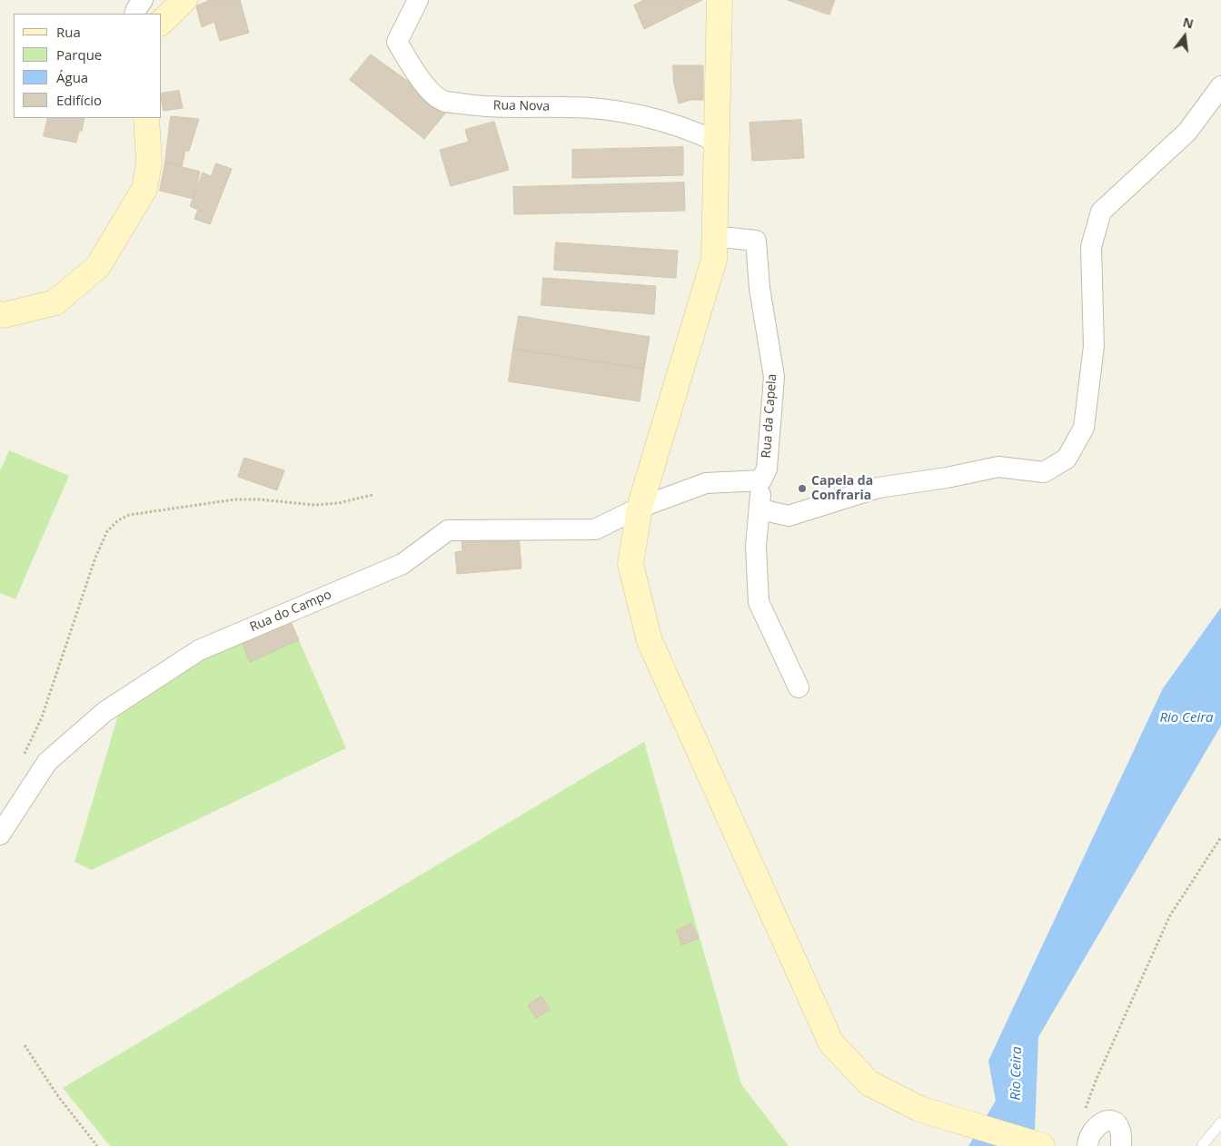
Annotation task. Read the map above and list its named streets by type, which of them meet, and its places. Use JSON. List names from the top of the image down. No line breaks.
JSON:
{"streets":{"street":["Rua Nova","Rua da Capela","Rua do Campo"]},"water":["Rio Ceira"],"places":["Capela da Confraria"],"legend":["Rua","Parque","Água","Edifício"],"north":"top"}
